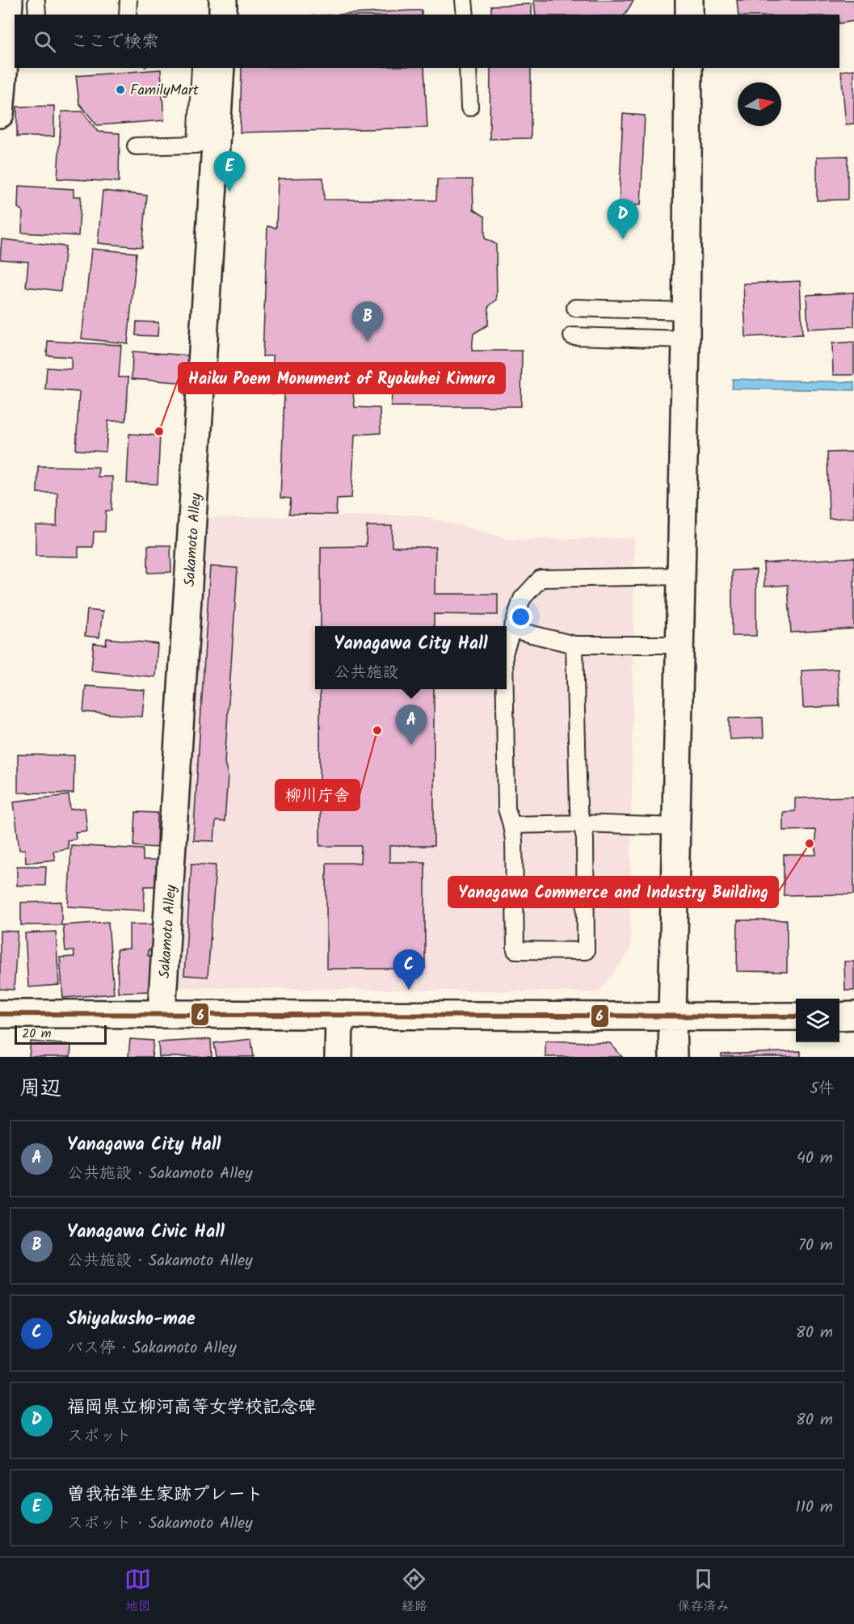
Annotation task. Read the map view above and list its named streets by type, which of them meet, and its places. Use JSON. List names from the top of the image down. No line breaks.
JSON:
{"streets":{"street":["Sakamoto Alley"]},"places":["FamilyMart","Haiku Poem Monument of Ryokuhei Kimura","柳川庁舎","Yanagawa Commerce and Industry Building"],"lines":["transit line 6"],"scale_bar":"20 m","north":"right","page":{"search":"ここで検索","pins":["E","D","B","A","C"],"popup":["Yanagawa City Hall","公共施設"],"scale":"20 m","heading":["周辺","5件"],"list":[{"mark":"A","name":"Yanagawa City Hall","note":"公共施設 · Sakamoto Alley","value":"40 m"},{"mark":"B","name":"Yanagawa Civic Hall","note":"公共施設 · Sakamoto Alley","value":"70 m"},{"mark":"C","name":"Shiyakusho-mae","note":"バス停 · Sakamoto Alley","value":"80 m"},{"mark":"D","name":"福岡県立柳河高等女学校記念碑","note":"スポット","value":"80 m"},{"mark":"E","name":"曽我祐準生家跡プレート","note":"スポット · Sakamoto Alley","value":"110 m"}],"nav":["地図","経路","保存済み"]}}
